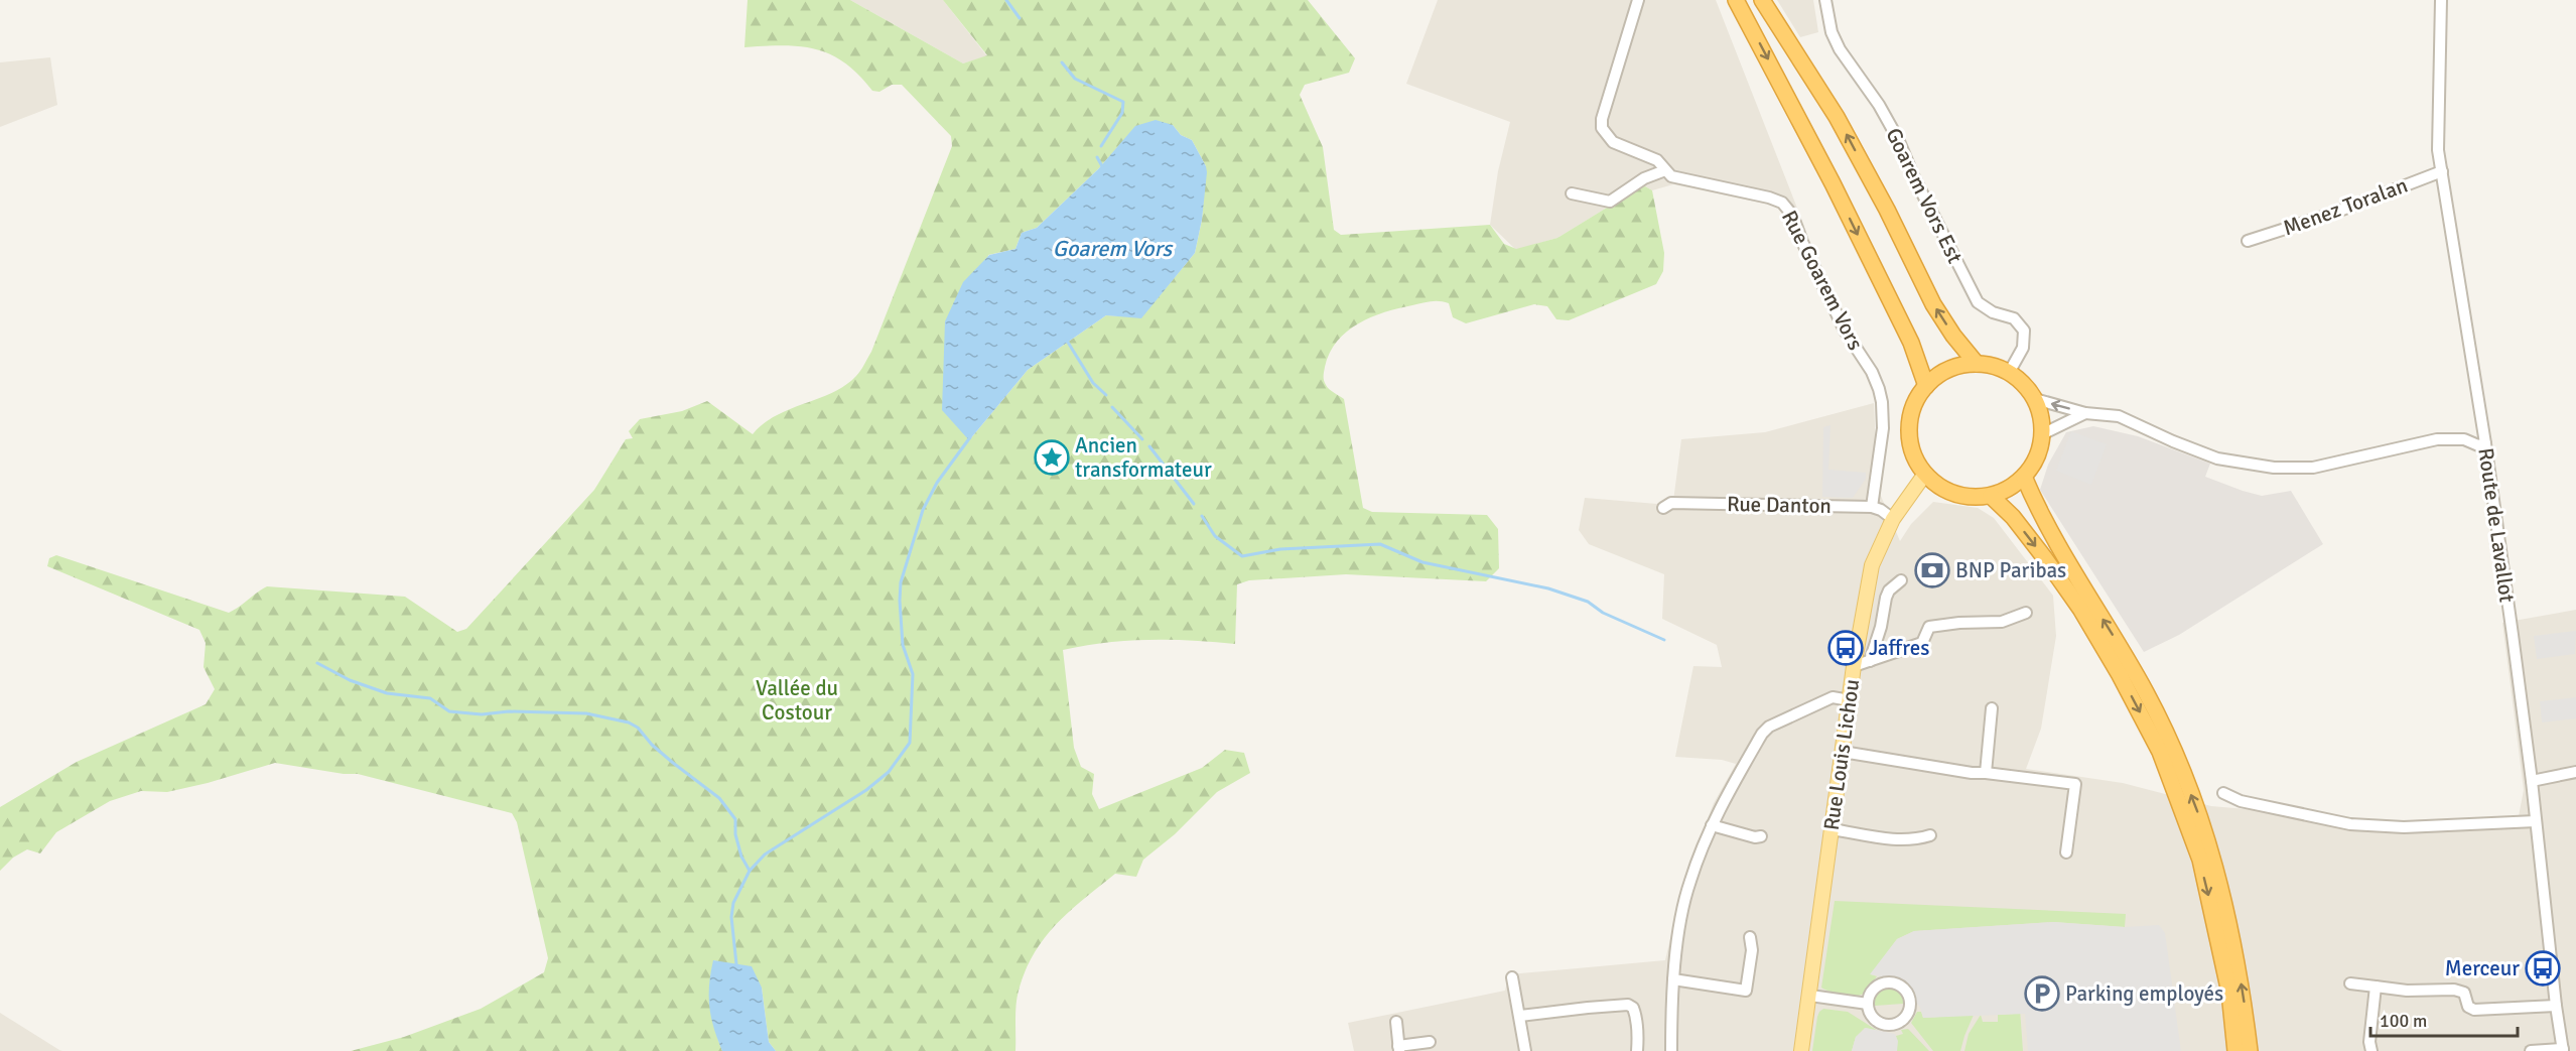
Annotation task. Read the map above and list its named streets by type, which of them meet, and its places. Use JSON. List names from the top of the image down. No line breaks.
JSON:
{"streets":{"main road":["Rue Louis Lichou"],"street":["Goarem Vors Est","Menez Toralan","Rue Goarem Vors","Rue Danton","Route de Lavallot"]},"crossings":[["Goarem Vors Est","Rue Louis Lichou"],["Menez Toralan","Route de Lavallot"],["Rue Goarem Vors","Rue Danton"]],"water":["Goarem Vors"],"parks":["Vallée du Costour"],"places":{"place":["Ancien transformateur"],"bank":["BNP Paribas"],"bus stop":["Jaffres","Merceur"],"parking":["Parking employés"]},"scale_bar":"100 m"}
